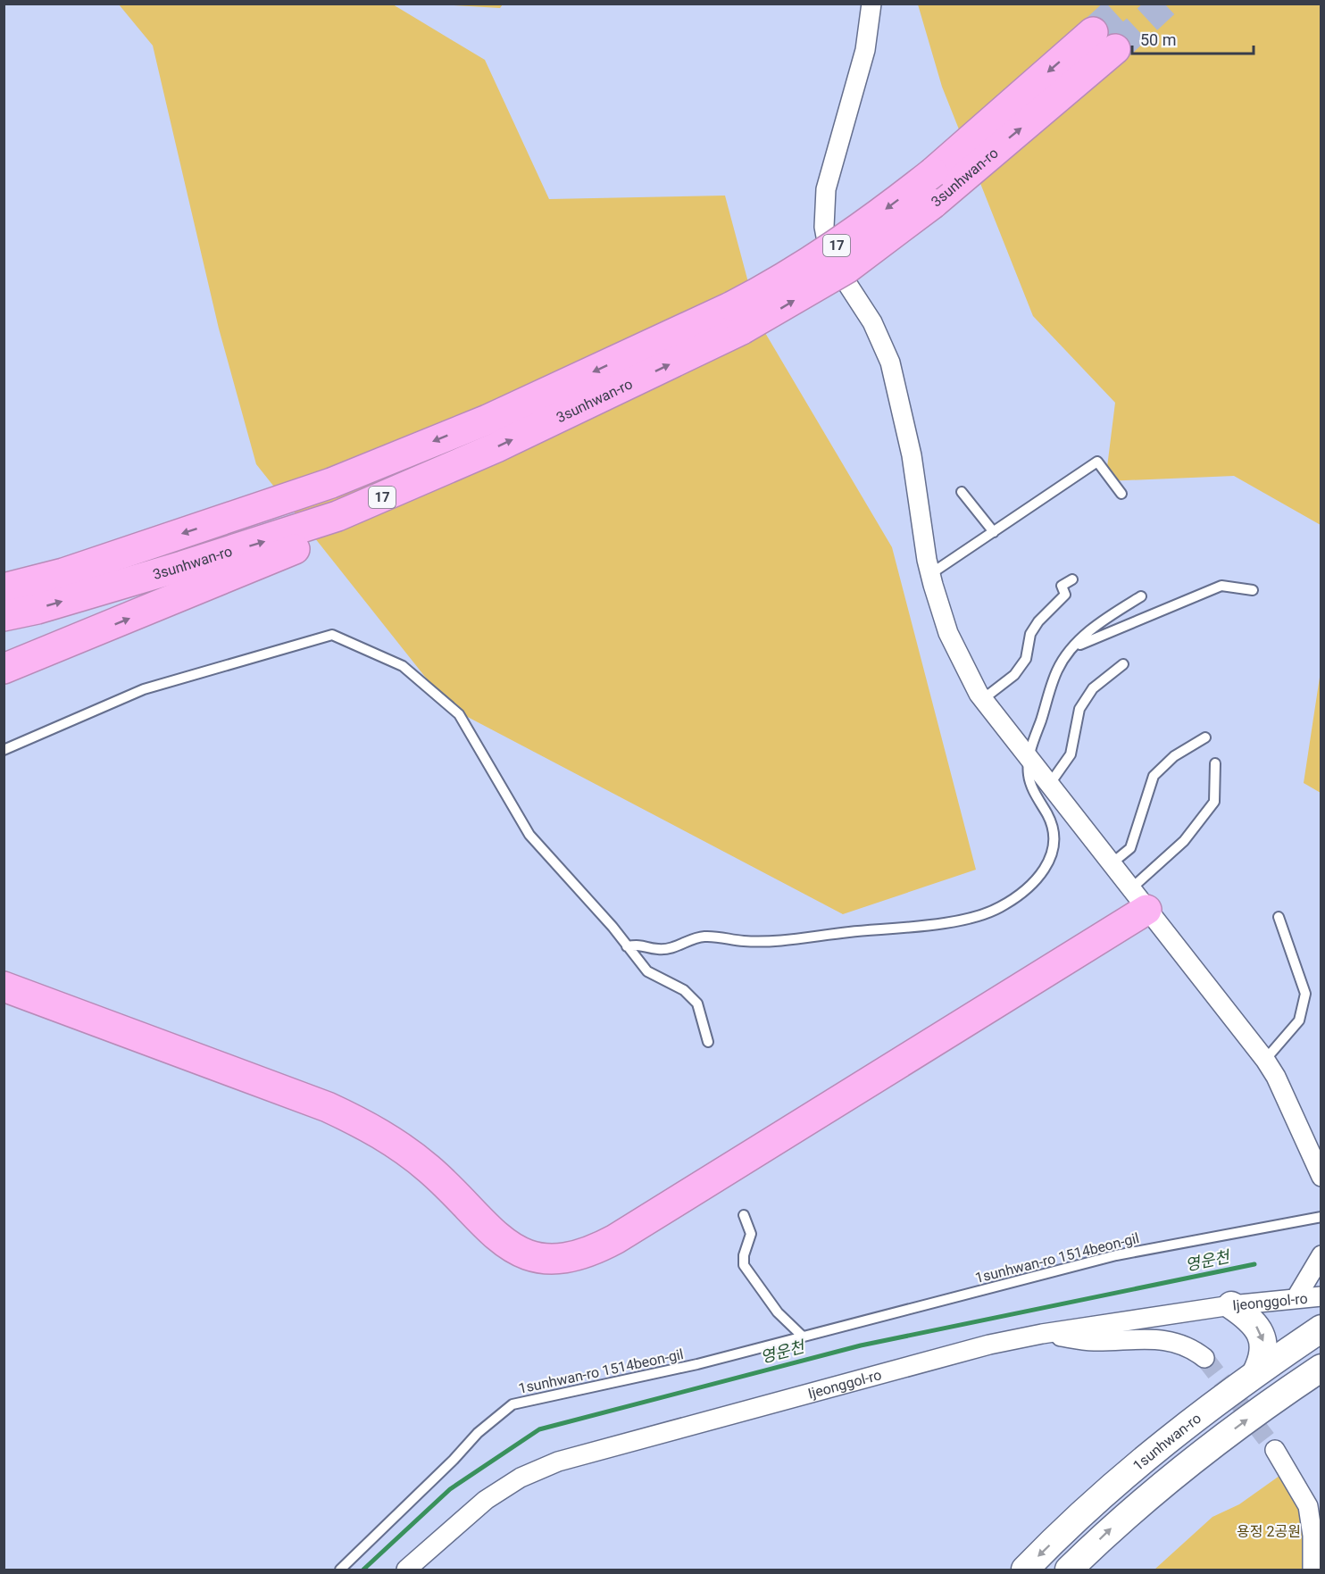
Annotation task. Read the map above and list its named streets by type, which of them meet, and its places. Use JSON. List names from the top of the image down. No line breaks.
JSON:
{"streets":{"highway":["3sunhwan-ro","17"],"street":["Ijeonggol-ro","1sunhwan-ro"],"lane":["1sunhwan-ro 1514beon-gil"]},"water":["영운천"],"parks":["용정 2공원"],"scale_bar":"50 m"}
